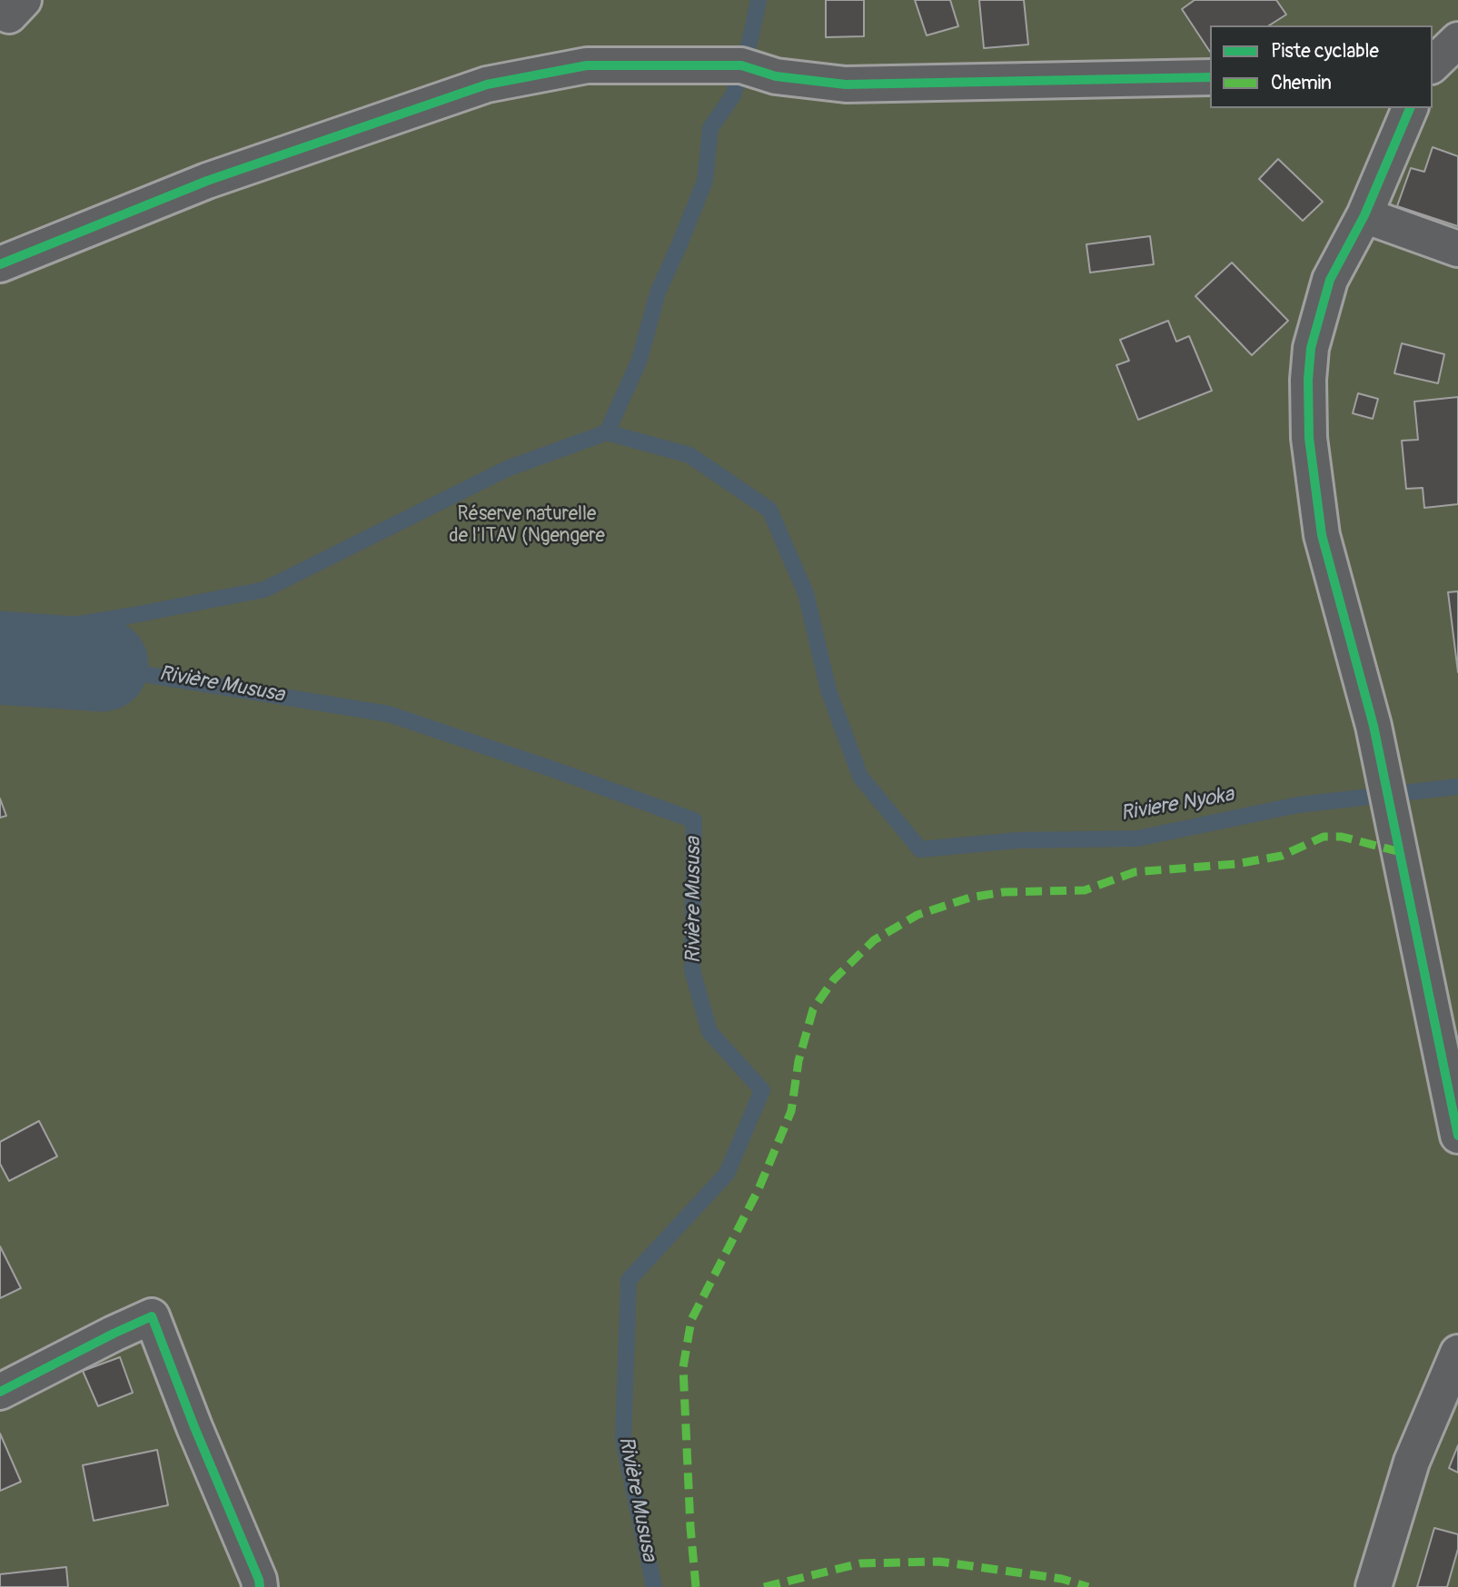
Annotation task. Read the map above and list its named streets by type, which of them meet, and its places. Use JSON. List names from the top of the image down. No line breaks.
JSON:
{"water":["Rivière Mususa","Riviere Nyoka"],"parks":["Réserve naturelle de l'ITAV (Ngengere"],"legend":["Piste cyclable","Chemin"]}
